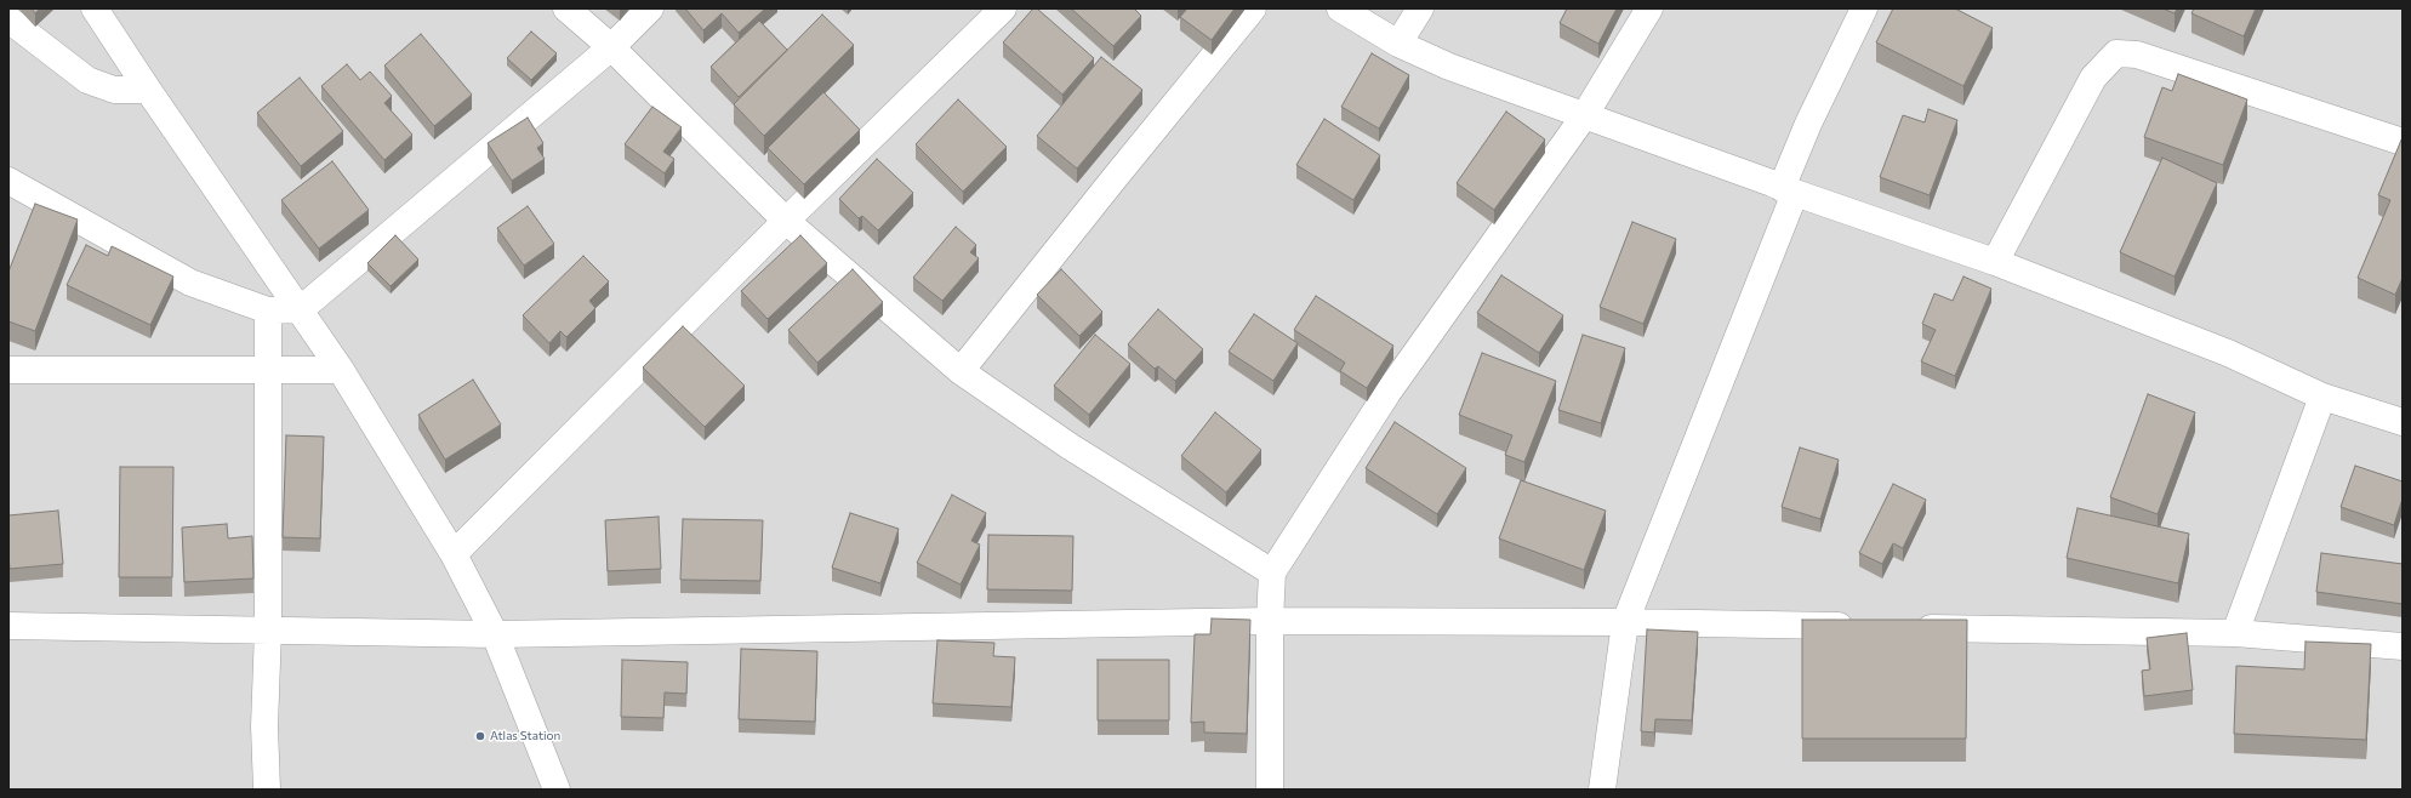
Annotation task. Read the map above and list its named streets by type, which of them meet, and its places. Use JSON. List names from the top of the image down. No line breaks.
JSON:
{"places":["Atlas Station"]}
